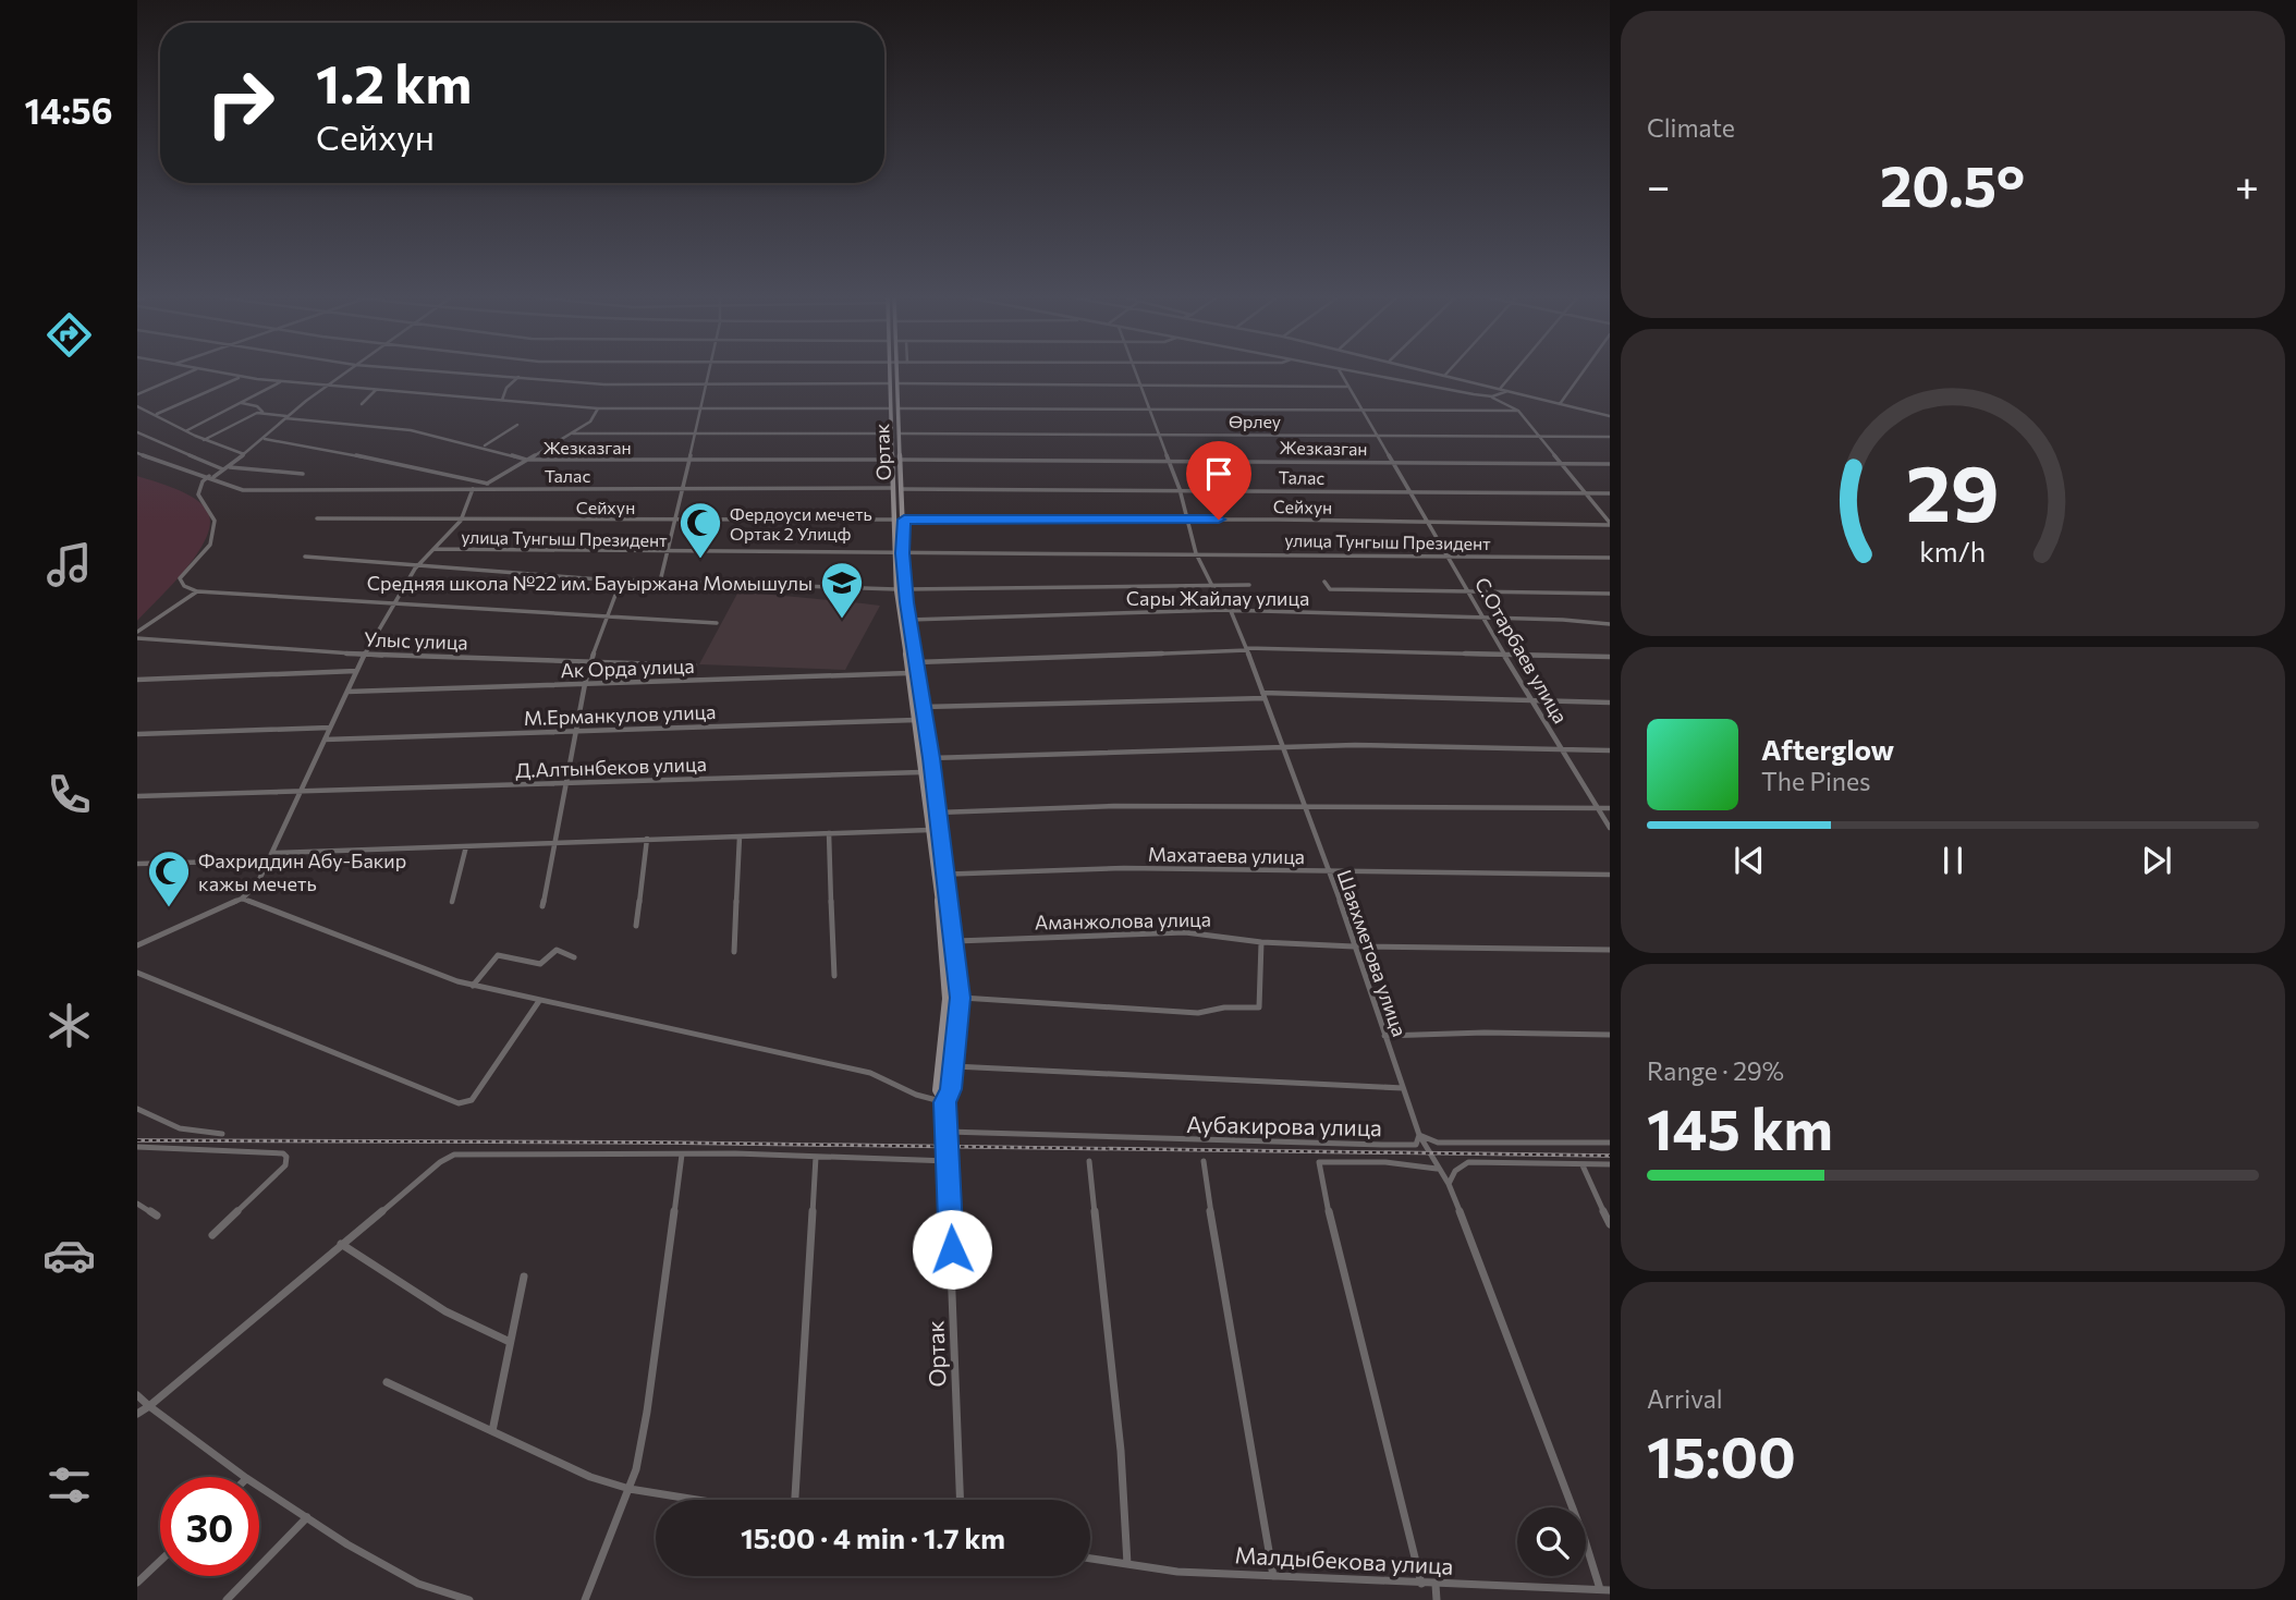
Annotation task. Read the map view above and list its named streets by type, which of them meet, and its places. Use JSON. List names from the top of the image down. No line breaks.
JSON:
{"streets":{"street":["Өрлеу","Жезказган","Ортак","Талас","Сейхун","улица Тунгыш Президент","Сары Жайлау улица","Улыс улица","С.Отарбаев улица","Ак Орда улица","М.Ерманкулов улица","Д.Алтынбеков улица","Махатаева улица","Аманжолова улица","Шаяхметова улица","Аубакирова улица","Малдыбекова улица"]},"crossings":[["Өрлеу","Ортак"],["Өрлеу","С.Отарбаев улица"],["Өрлеу","Шаяхметова улица"],["Жезказган","Ортак"],["Жезказган","С.Отарбаев улица"],["Жезказган","Шаяхметова улица"],["Ортак","Талас"],["Ортак","Сейхун"],["Ортак","улица Тунгыш Президент"],["Ортак","Сары Жайлау улица"],["Ортак","Ак Орда улица"],["Ортак","М.Ерманкулов улица"],["Ортак","Д.Алтынбеков улица"],["Ортак","Махатаева улица"],["Ортак","Аманжолова улица"],["Ортак","Аубакирова улица"],["Талас","С.Отарбаев улица"],["Талас","Шаяхметова улица"],["Сейхун","С.Отарбаев улица"],["Сейхун","Шаяхметова улица"],["улица Тунгыш Президент","С.Отарбаев улица"],["улица Тунгыш Президент","Шаяхметова улица"],["Сары Жайлау улица","С.Отарбаев улица"],["Сары Жайлау улица","Шаяхметова улица"],["Махатаева улица","Шаяхметова улица"],["Аманжолова улица","Шаяхметова улица"],["Шаяхметова улица","Аубакирова улица"],["Шаяхметова улица","Малдыбекова улица"]],"places":{"mosque":["Фердоуси мечеть Ортак 2 Улицф","Фахриддин Абу-Бакир кажы мечеть"],"school or university":["Средняя школа №22 им. Бауыржана Момышулы"]},"page":{"tabs":"14:56","tile":["Climate",["Range · 29%","145 km"],["Arrival","15:00"]],"turn":["1.2 km","Сейхун"],"heat":["−","20.5°","+"],"song":["Afterglow","The Pines"],"limit":"30","trip":"15:00 · 4 min · 1.7 km","gauge":["29","km/h"]}}
